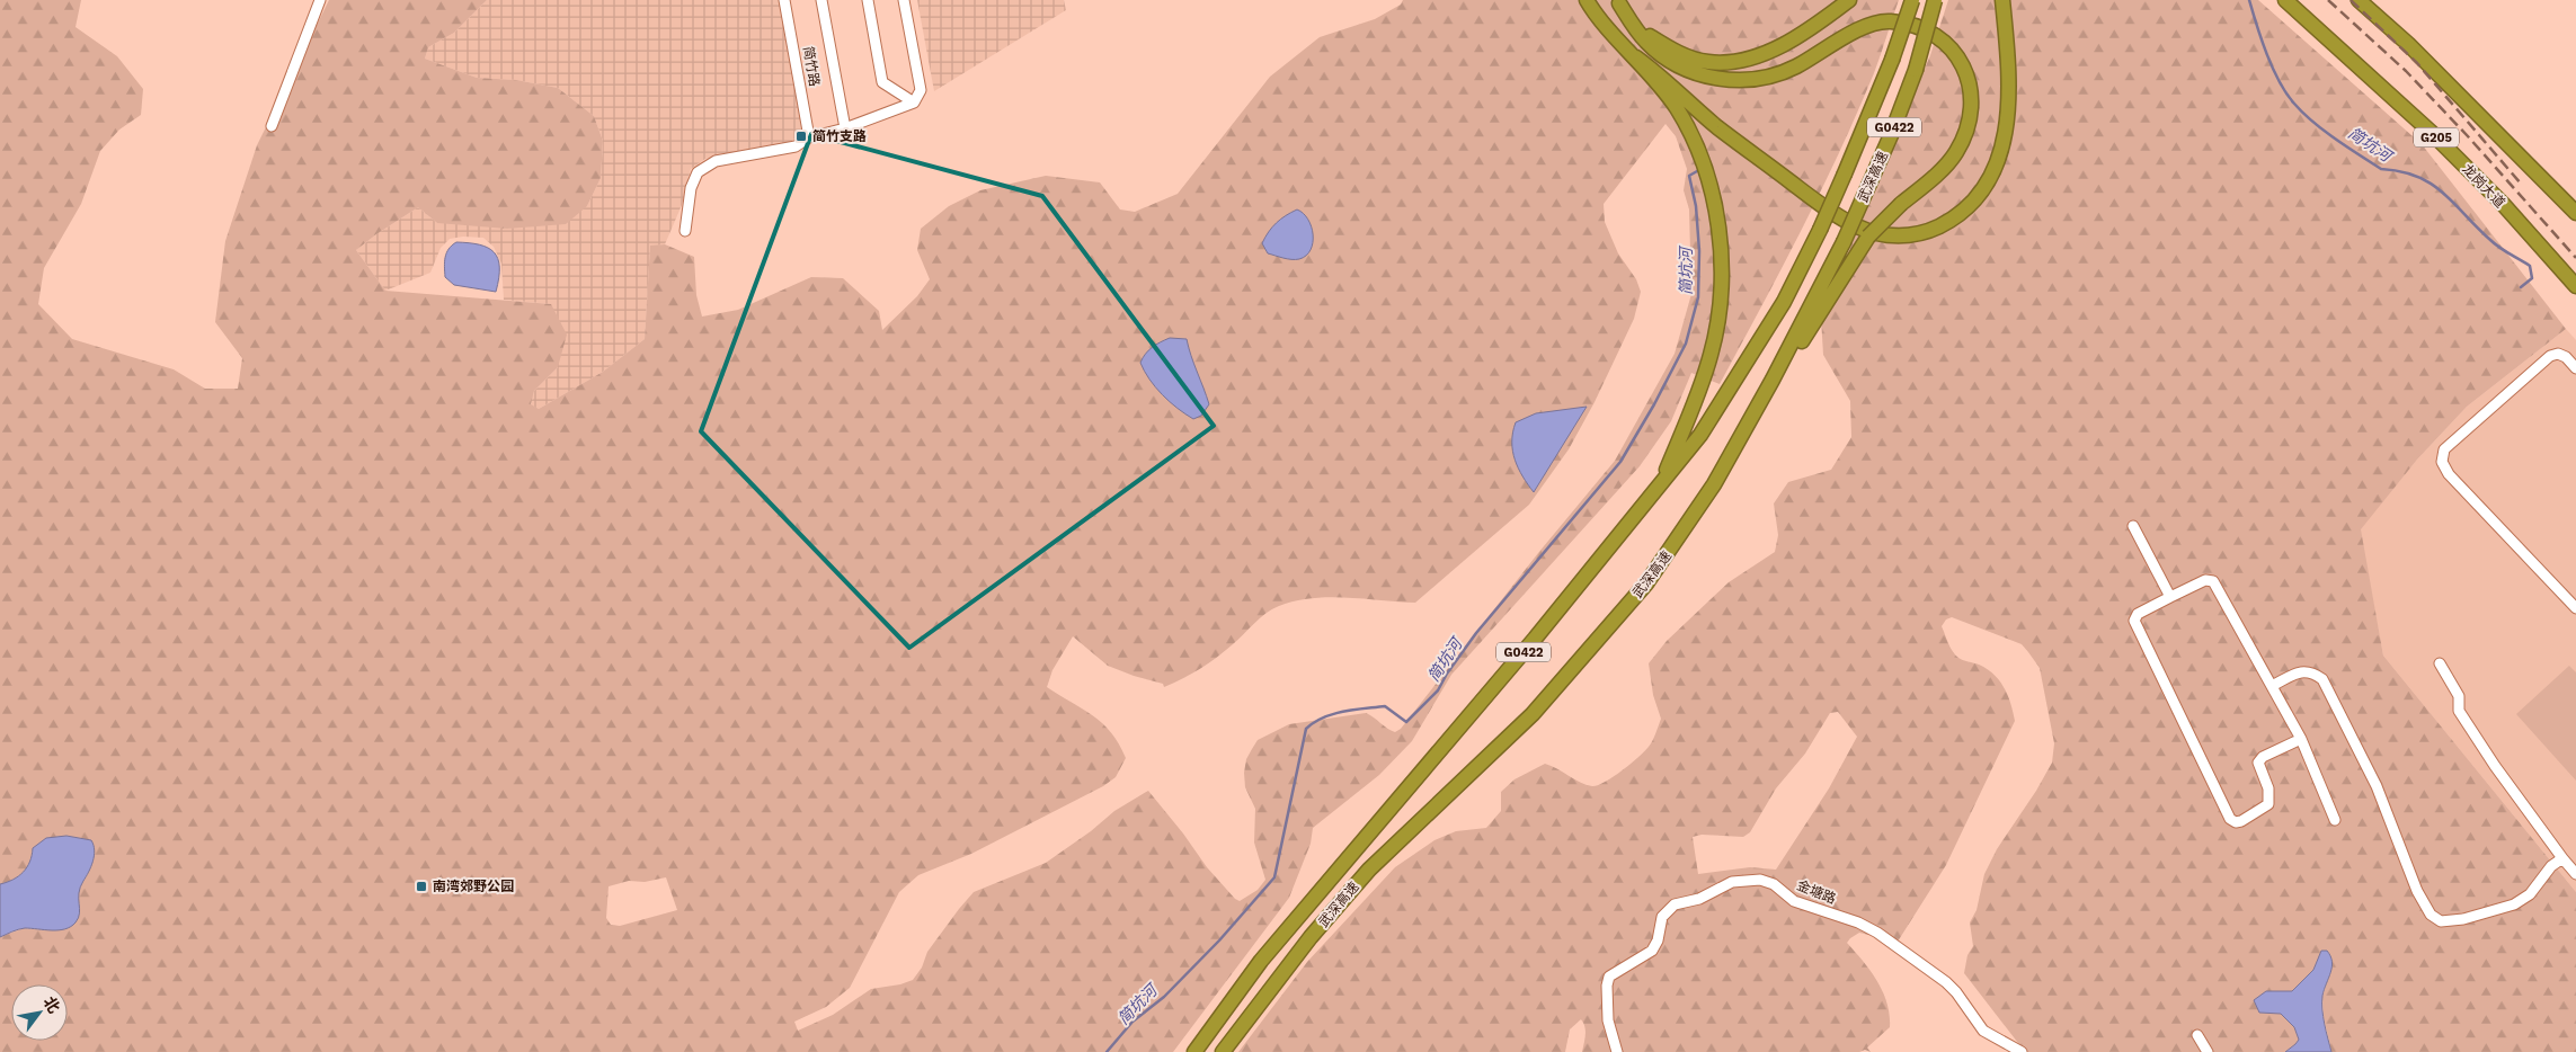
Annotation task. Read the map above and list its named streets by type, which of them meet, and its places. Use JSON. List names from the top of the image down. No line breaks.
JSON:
{"streets":{"highway":["G0422","G205","武深高速","龙岗大道"],"street":["简竹路","金塘路"]},"water":["简坑河"],"places":{"transit":["简竹支路","南湾郊野公园"]},"north":"top right"}
